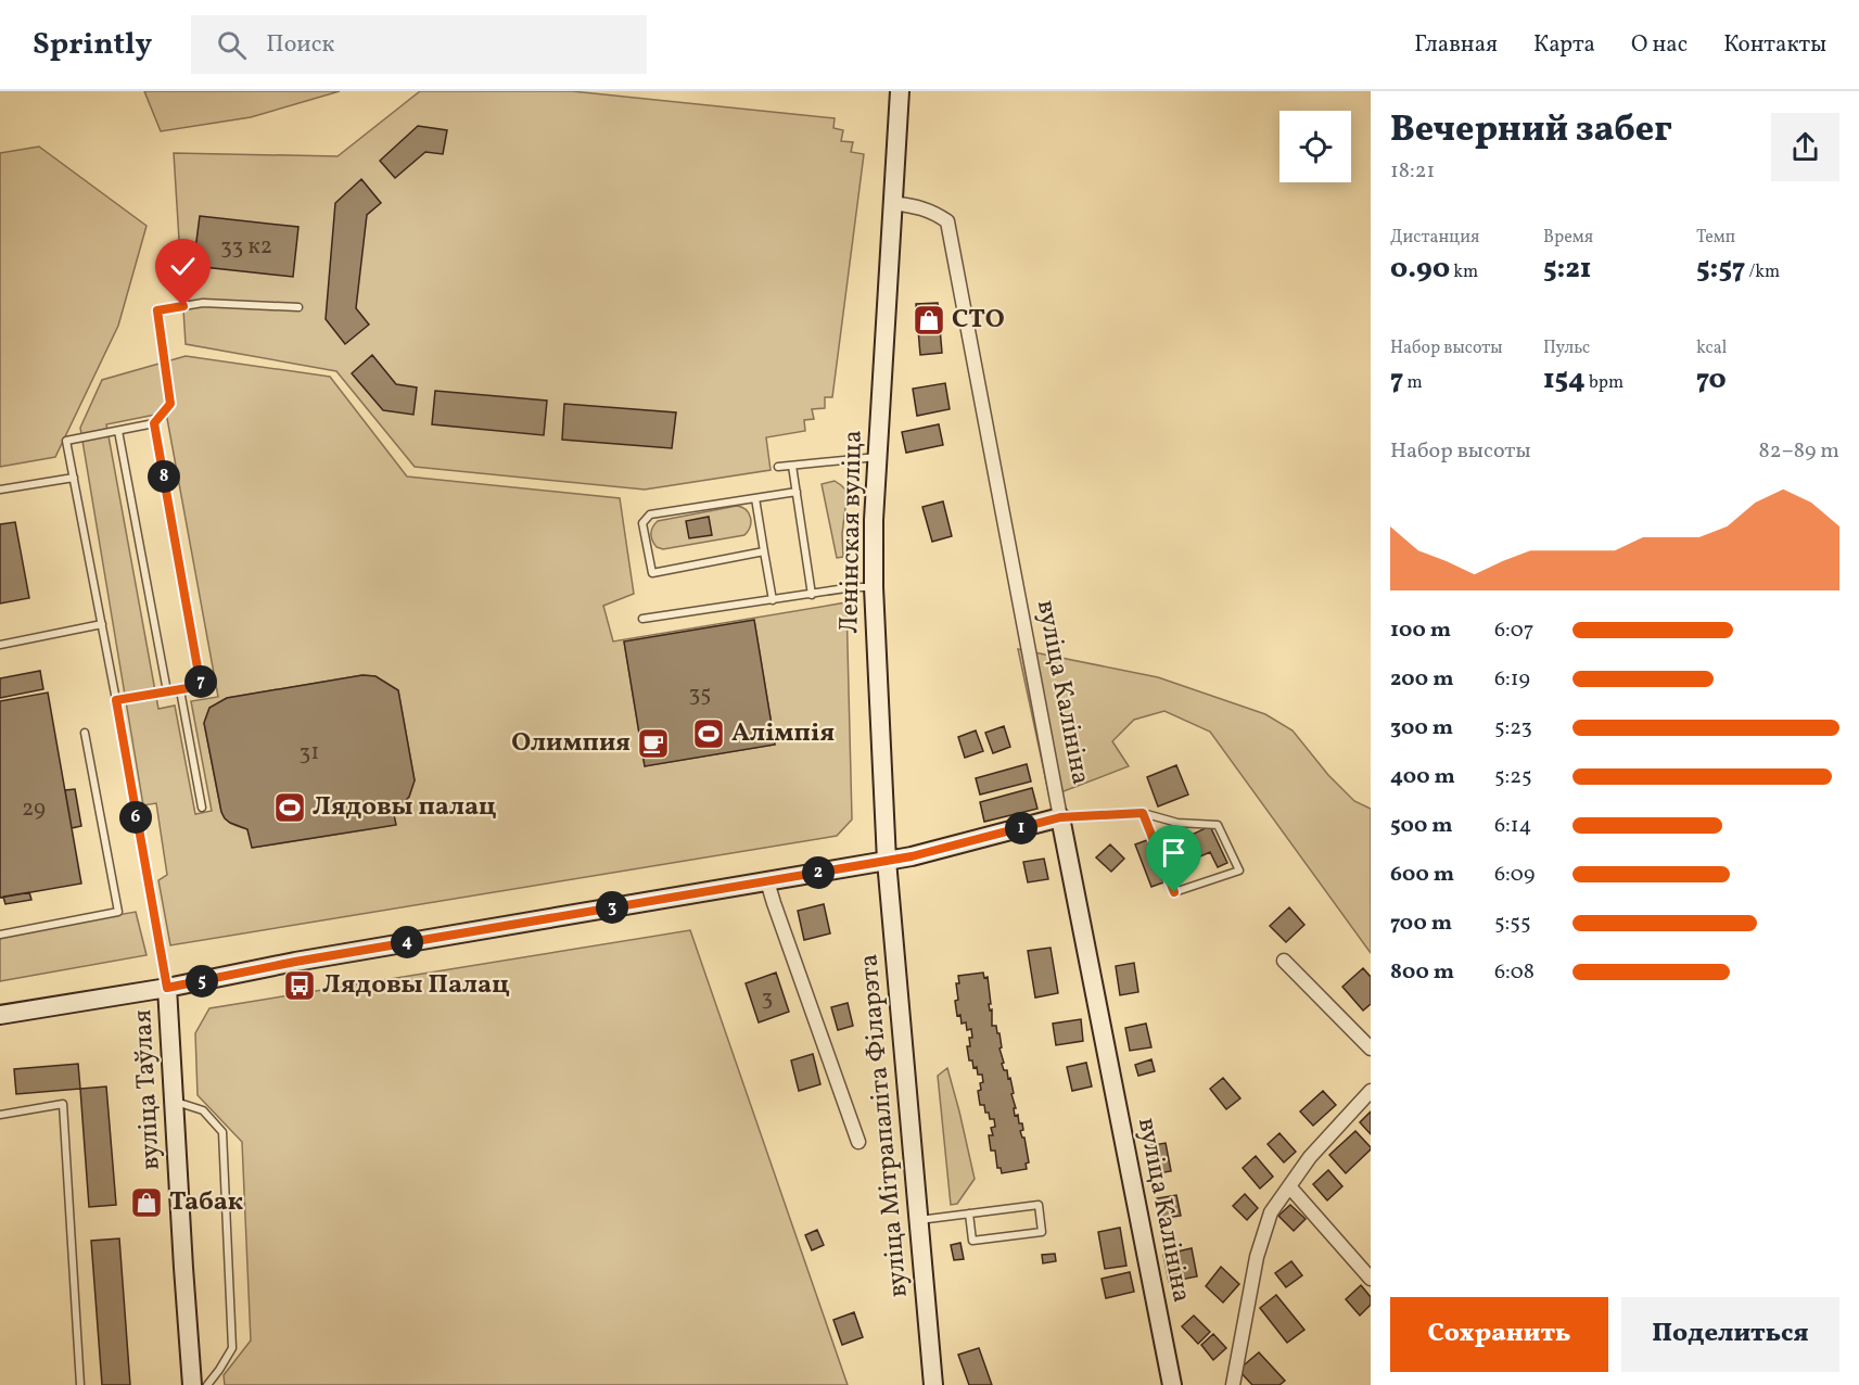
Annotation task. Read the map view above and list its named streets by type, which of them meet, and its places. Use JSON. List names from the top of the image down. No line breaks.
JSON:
{"streets":{"main road":["Ленінская вуліца","вуліца Калініна","вуліца Таўлая","вуліца Мітрапаліта Філарэта"]},"crossings":[["Ленінская вуліца","вуліца Калініна"],["Ленінская вуліца","вуліца Мітрапаліта Філарэта"]],"places":{"shop":["СТО","Табак"],"sports":["Алімпія","Лядовы палац"],"cafe":["Олимпия"],"bus stop":["Лядовы Палац"]},"house_numbers":["33 к2","35","31","29","3"],"page":{"header":"Sprintly","search":"Поиск","nav":["Главная","Карта","О нас","Контакты"],"heading":["Вечерний забег","18:21"],"stats":[["Дистанция","0.90 km"],["Время","5:21"],["Темп","5:57 /km"],["Набор высоты","7 m"],["Пульс","154 bpm"],["kcal","70"]],"chart":["Набор высоты","82–89 m"],"pins":["8","7","6","1","2","3","4","5"],"list":[{"name":"100 m","note":"6:07"},{"name":"200 m","note":"6:19"},{"name":"300 m","note":"5:23"},{"name":"400 m","note":"5:25"},{"name":"500 m","note":"6:14"},{"name":"600 m","note":"6:09"},{"name":"700 m","note":"5:55"},{"name":"800 m","note":"6:08"}],"buttons":["Сохранить","Поделиться"]}}
